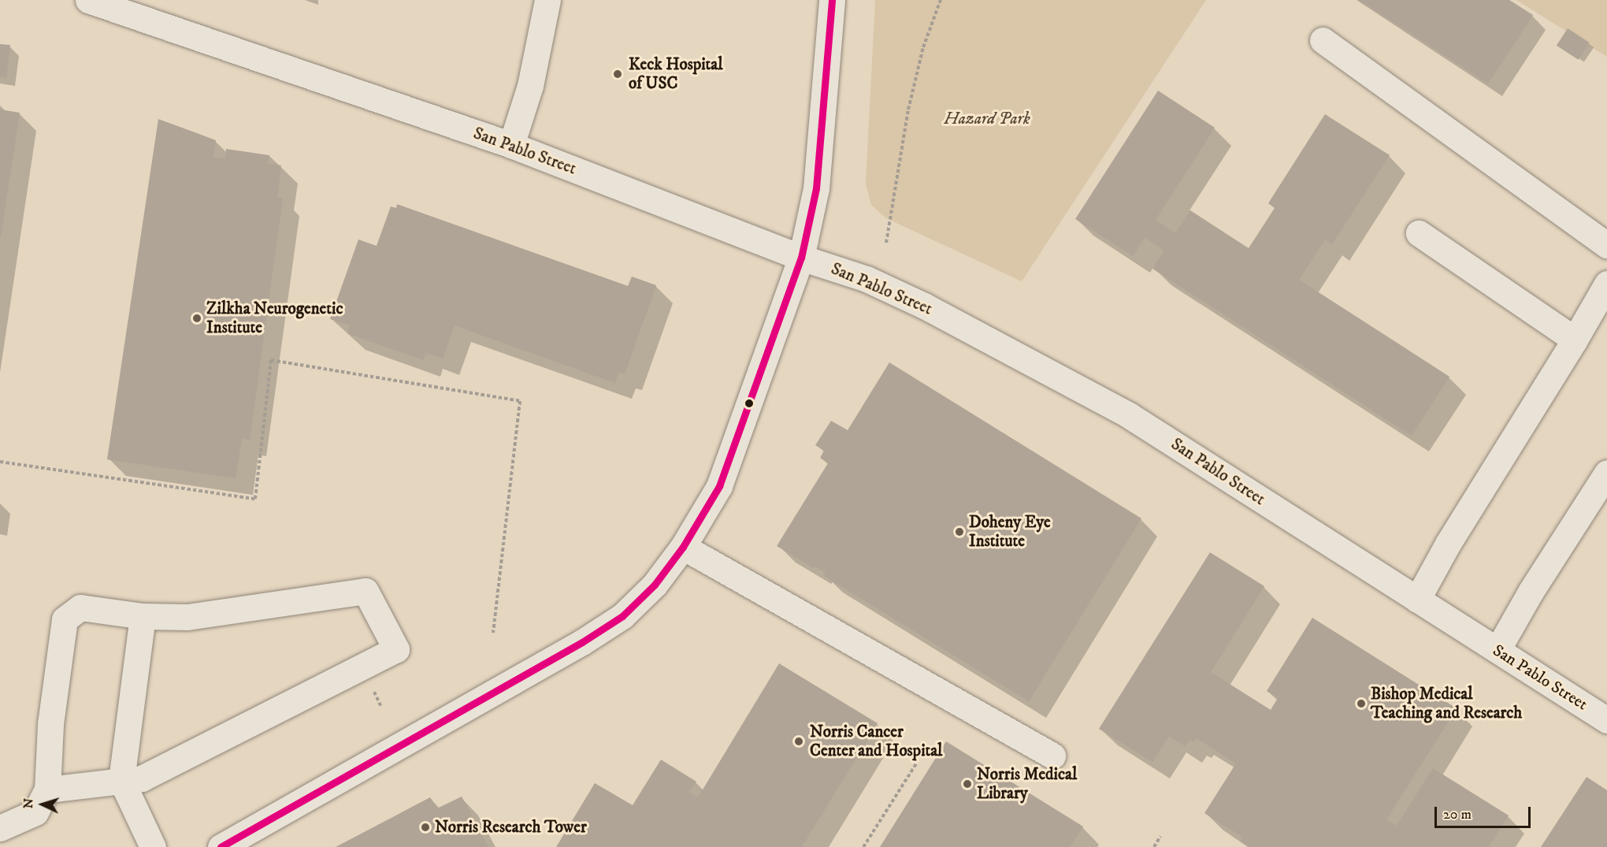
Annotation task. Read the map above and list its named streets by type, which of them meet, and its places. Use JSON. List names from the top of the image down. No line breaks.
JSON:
{"streets":{"street":["San Pablo Street"]},"parks":["Hazard Park"],"places":["Keck Hospital of USC","Zilkha Neurogenetic Institute","Doheny Eye Institute","Bishop Medical Teaching and Research","Norris Cancer Center and Hospital","Norris Medical Library","Norris Research Tower"],"scale_bar":"20 m","north":"left"}
